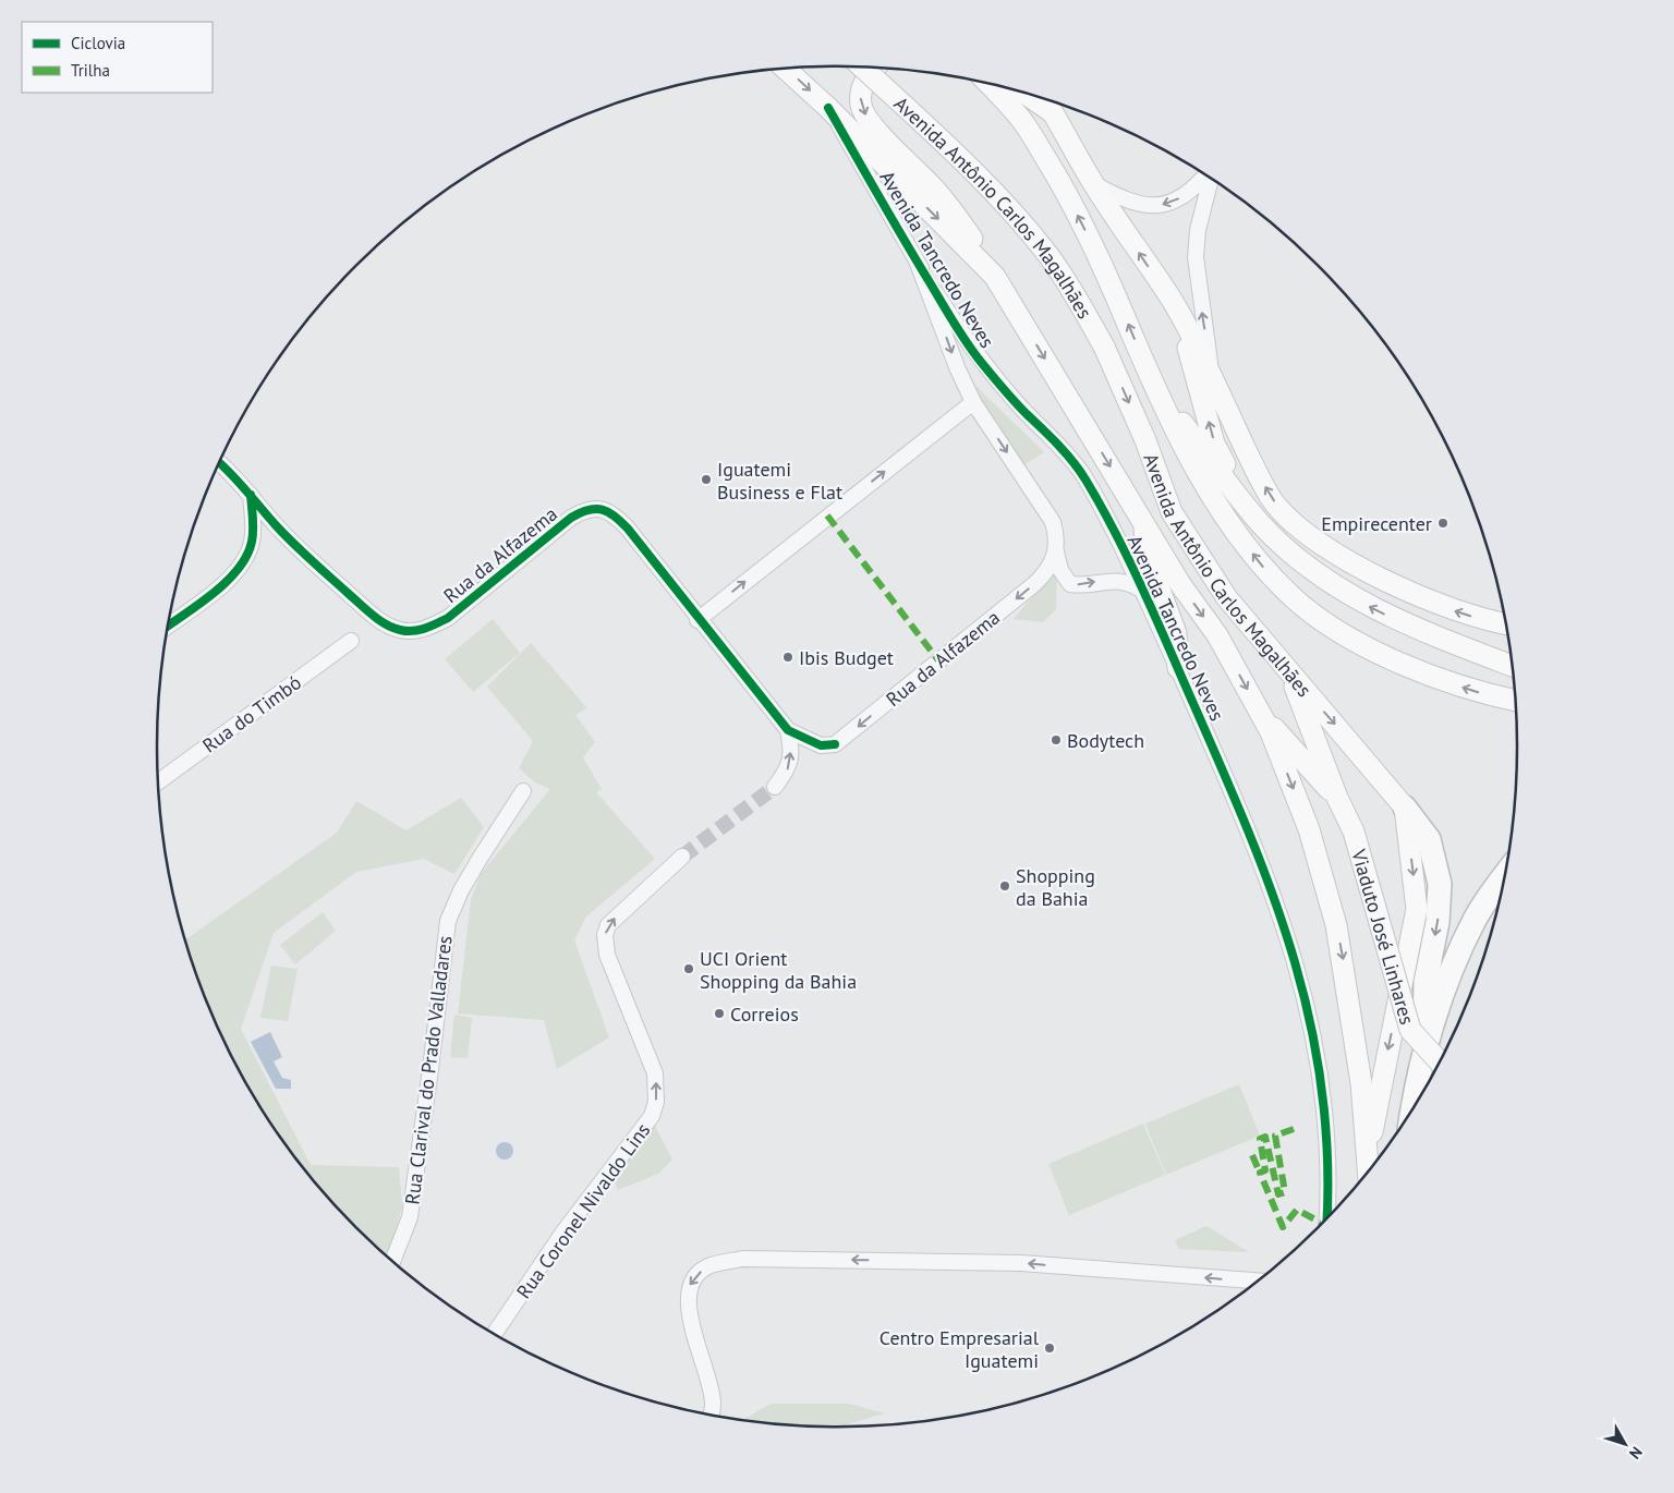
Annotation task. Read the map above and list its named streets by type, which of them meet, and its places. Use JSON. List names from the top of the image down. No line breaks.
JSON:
{"streets":{"main road":["Avenida Antônio Carlos Magalhães","Avenida Tancredo Neves","Viaduto José Linhares"],"street":["Rua da Alfazema","Rua do Timbó","Rua Clarival do Prado Valladares","Rua Coronel Nivaldo Lins"]},"one_way":["Rua Coronel Nivaldo Lins"],"places":["Iguatemi Business e Flat","Empirecenter","Ibis Budget","Bodytech","Shopping da Bahia","UCI Orient Shopping da Bahia","Correios","Centro Empresarial Iguatemi"],"legend":["Ciclovia","Trilha"],"north":"bottom right"}
